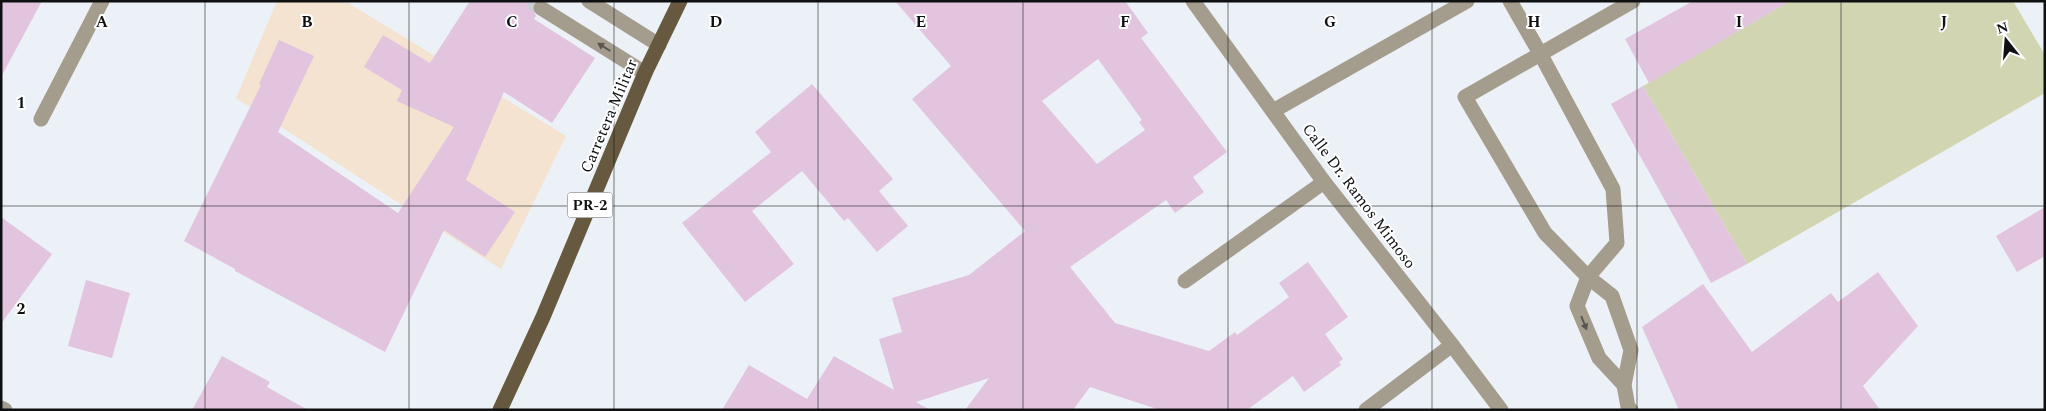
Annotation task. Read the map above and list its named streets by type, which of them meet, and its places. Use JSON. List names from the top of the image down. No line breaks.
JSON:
{"streets":{"main road":["Carretera Militar","PR-2"],"street":["Calle Dr. Ramos Mimoso"]},"north":"top","grid":{"columns":["A","B","C","D","E","F","G","H","I","J"],"rows":["1","2"]}}
